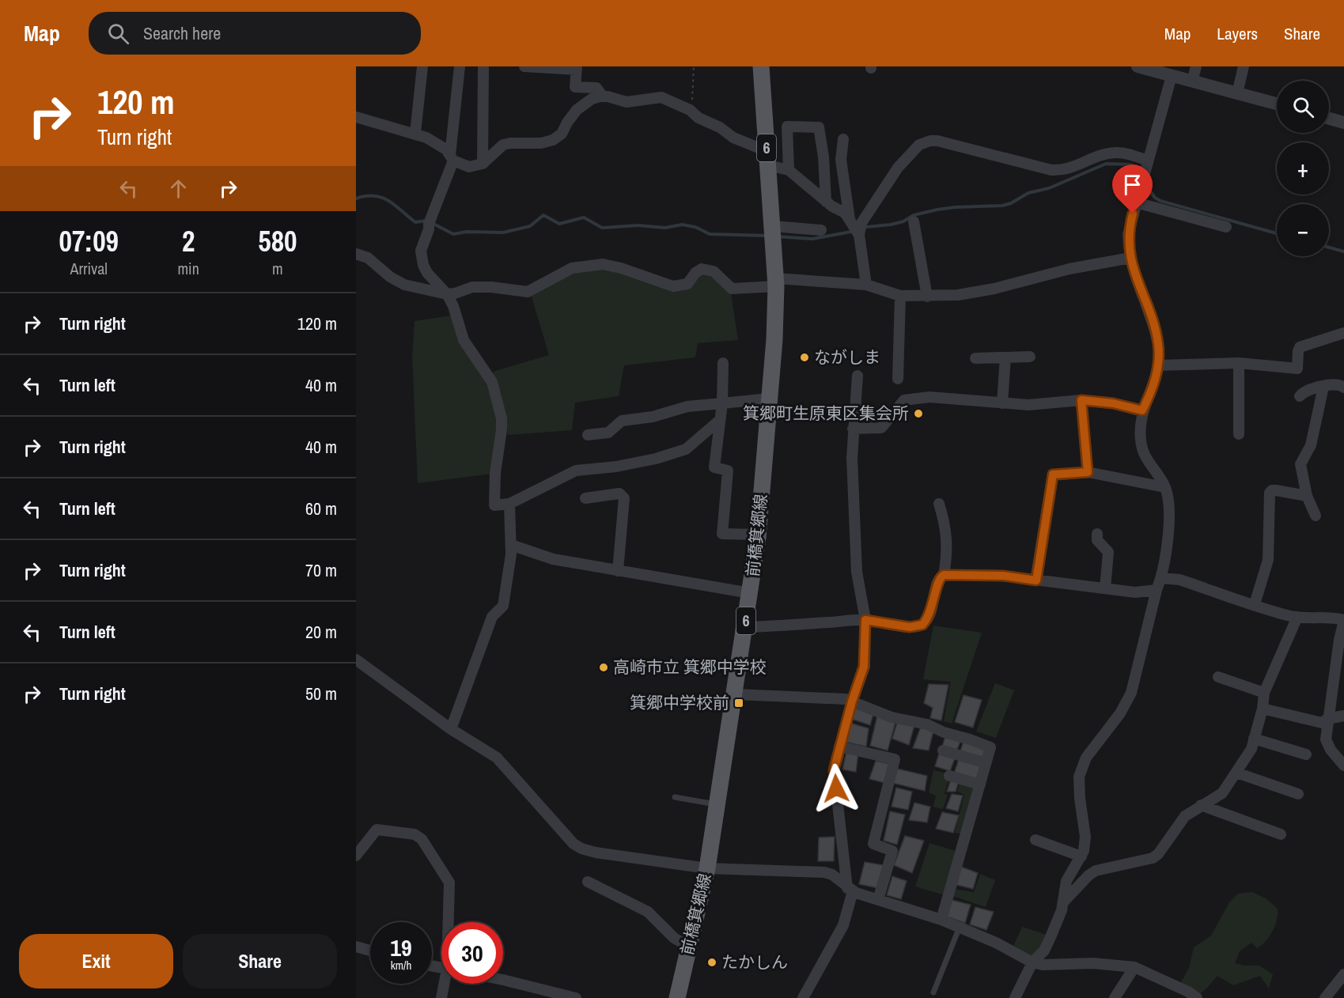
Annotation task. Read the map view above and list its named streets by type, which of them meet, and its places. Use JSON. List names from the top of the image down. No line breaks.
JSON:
{"streets":{"main road":["6","前橋箕郷線"]},"places":{"other":["ながしま","箕郷町生原東区集会所","高崎市立 箕郷中学校","たかしん"],"transit":["箕郷中学校前"]},"page":{"header":"Map","search":"Search here","nav":["Map","Layers","Share"],"turn":["120 m","Turn right"],"map_buttons":["+","−"],"eta":["07:09","Arrival","2","min","580","m"],"list":[{"name":"Turn right","value":"120 m"},{"name":"Turn left","value":"40 m"},{"name":"Turn right","value":"40 m"},{"name":"Turn left","value":"60 m"},{"name":"Turn right","value":"70 m"},{"name":"Turn left","value":"20 m"},{"name":"Turn right","value":"50 m"}],"speed":"19 km/h","limit":"30","buttons":["Exit","Share"]}}
